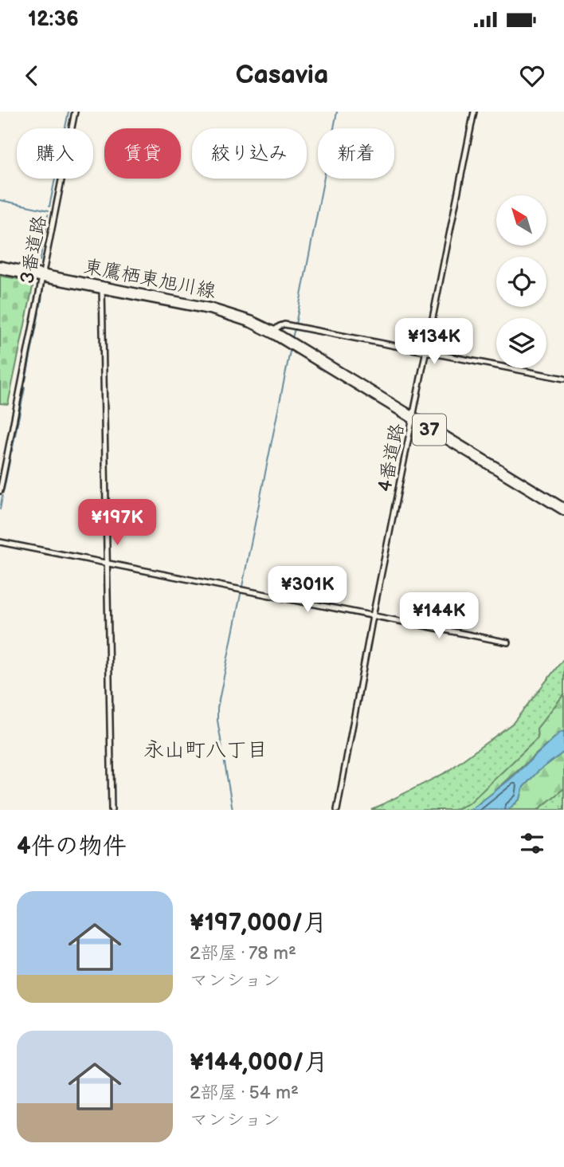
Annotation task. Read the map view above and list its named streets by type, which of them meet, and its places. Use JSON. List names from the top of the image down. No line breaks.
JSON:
{"streets":{"main road":["東鷹栖東旭川線","37"],"street":["3番道路","4番道路"]},"crossings":[["3番道路","東鷹栖東旭川線"],["東鷹栖東旭川線","37"],["東鷹栖東旭川線","4番道路"],["37","4番道路"]],"districts":["永山町八丁目"],"north":"top left","page":{"status":"12:36","header":"Casavia","chip":["購入","賃貸","絞り込み","新着"],"price":["¥134K","¥197K","¥301K","¥144K"],"heading":"4件の物件","list":[{"name":"¥197,000/月","note":"2部屋 · 78 m² · マンション"},{"name":"¥144,000/月","note":"2部屋 · 54 m² · マンション"}]}}
